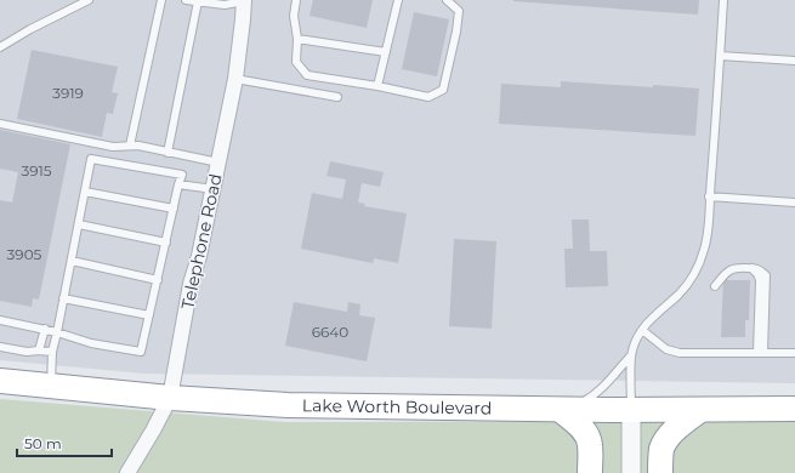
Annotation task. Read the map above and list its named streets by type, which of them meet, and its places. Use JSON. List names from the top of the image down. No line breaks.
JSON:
{"streets":{"highway":["Lake Worth Boulevard"],"street":["Telephone Road"]},"crossings":[["Telephone Road","Lake Worth Boulevard"]],"house_numbers":["3919","3915","3905","6640"],"scale_bar":"50 m"}
